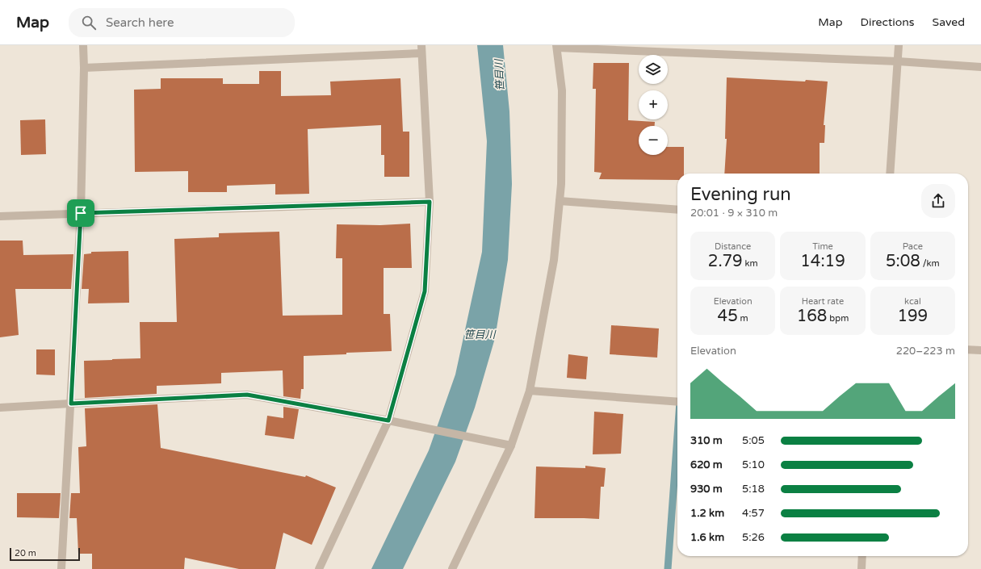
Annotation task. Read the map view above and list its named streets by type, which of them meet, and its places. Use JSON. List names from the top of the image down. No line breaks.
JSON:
{"water":["笹目川"],"scale_bar":"20 m","page":{"header":"Map","search":"Search here","nav":["Map","Directions","Saved"],"map_buttons":["+","−"],"heading":["Evening run","20:01 · 9 × 310 m"],"stats":[["Distance","2.79 km"],["Time","14:19"],["Pace","5:08 /km"],["Elevation","45 m"],["Heart rate","168 bpm"],["kcal","199"]],"chart":["Elevation","220–223 m"],"list":[{"name":"310 m","note":"5:05"},{"name":"620 m","note":"5:10"},{"name":"930 m","note":"5:18"},{"name":"1.2 km","note":"4:57"},{"name":"1.6 km","note":"5:26"}],"scale":"20 m"}}
